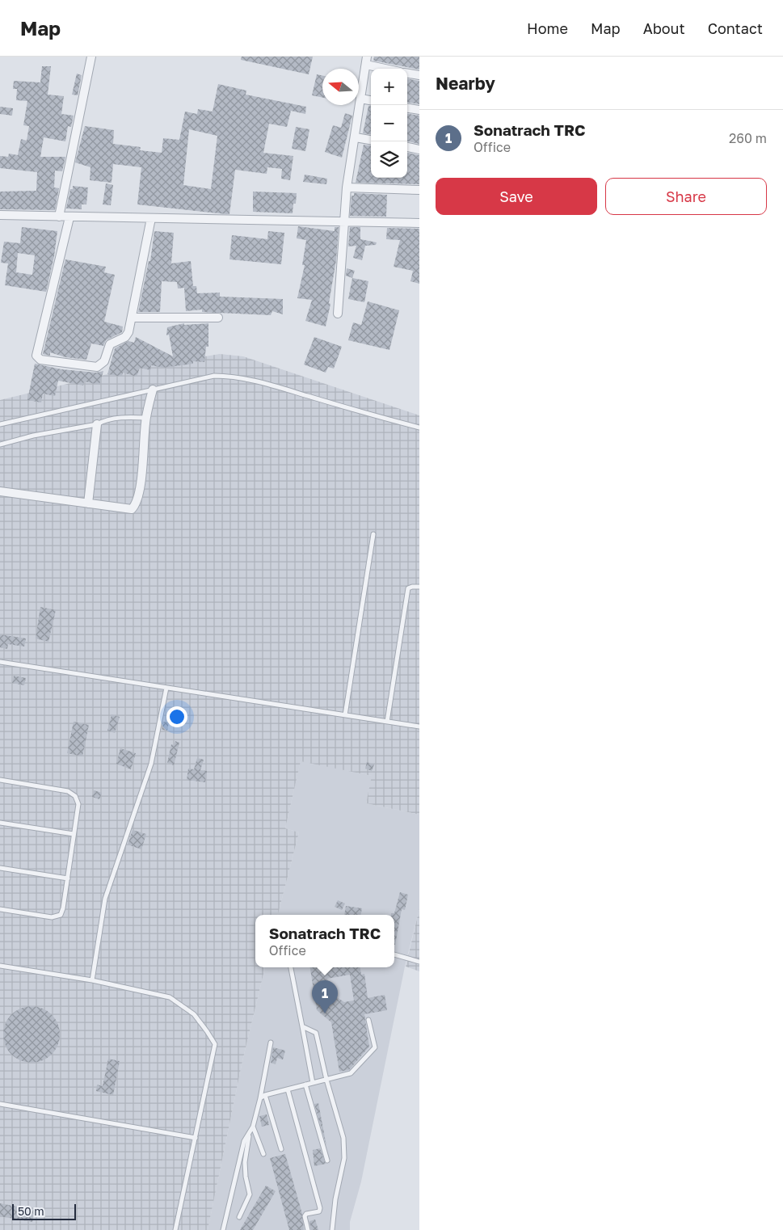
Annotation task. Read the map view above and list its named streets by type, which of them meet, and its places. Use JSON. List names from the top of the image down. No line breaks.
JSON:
{"scale_bar":"50 m","north":"left","page":{"header":"Map","nav":["Home","Map","About","Contact"],"heading":"Nearby","map_buttons":["+","−"],"list":[{"mark":"1","name":"Sonatrach TRC","note":"Office","value":"260 m"}],"buttons":["Save","Share"],"popup":["Sonatrach TRC","Office"],"pins":"1","scale":"50 m"}}
